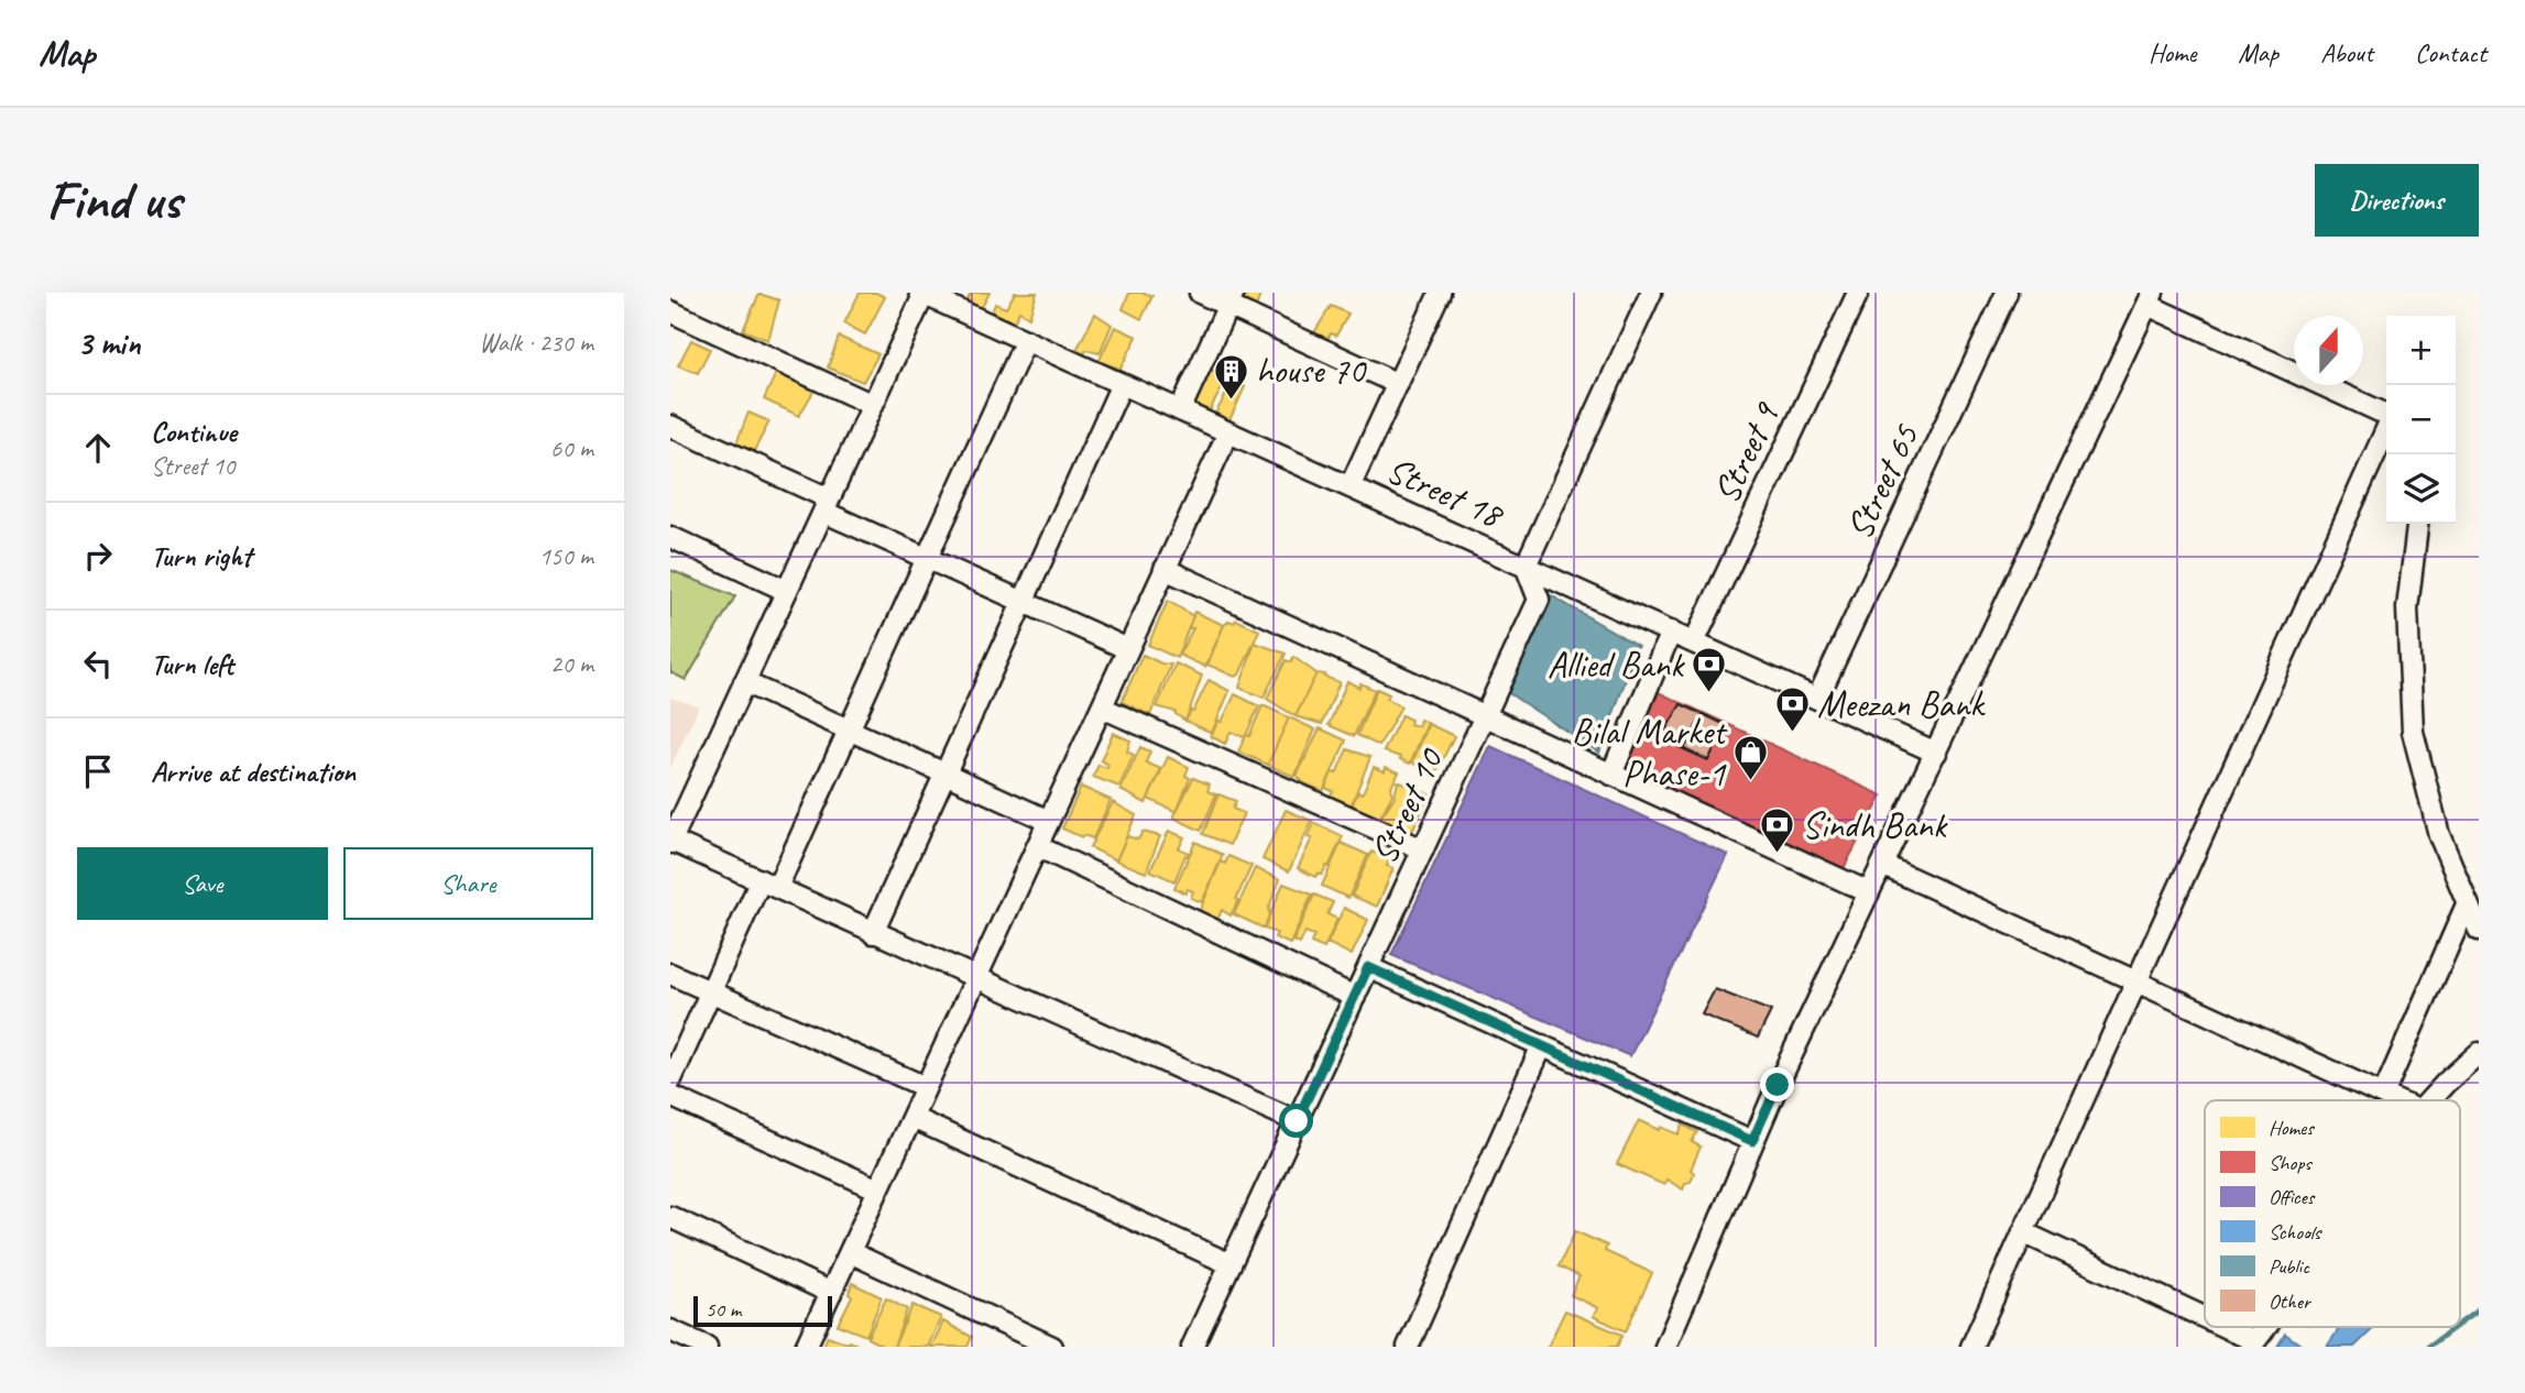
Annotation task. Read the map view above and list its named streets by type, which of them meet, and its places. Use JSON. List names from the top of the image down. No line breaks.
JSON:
{"streets":{"street":["Street 9","Street 65","Street 18","Street 10"]},"crossings":[["Street 9","Street 18"],["Street 65","Street 18"],["Street 18","Street 10"]],"places":{"building":["house 70"],"bank":["Allied Bank","Meezan Bank","Sindh Bank"],"shop":["Bilal Market Phase-1"]},"legend":["Homes","Shops","Offices","Schools","Public","Other"],"scale_bar":"50 m","north":"top","page":{"header":"Map","nav":["Home","Map","About","Contact"],"buttons":["Directions",["Save","Share"]],"title":"Find us","heading":["3 min","Walk · 230 m"],"map_buttons":["+","−"],"list":[["Continue","Street 10","60 m"],["Turn right","150 m"],["Turn left","20 m"],"Arrive at destination"],"scale":"50 m"}}
